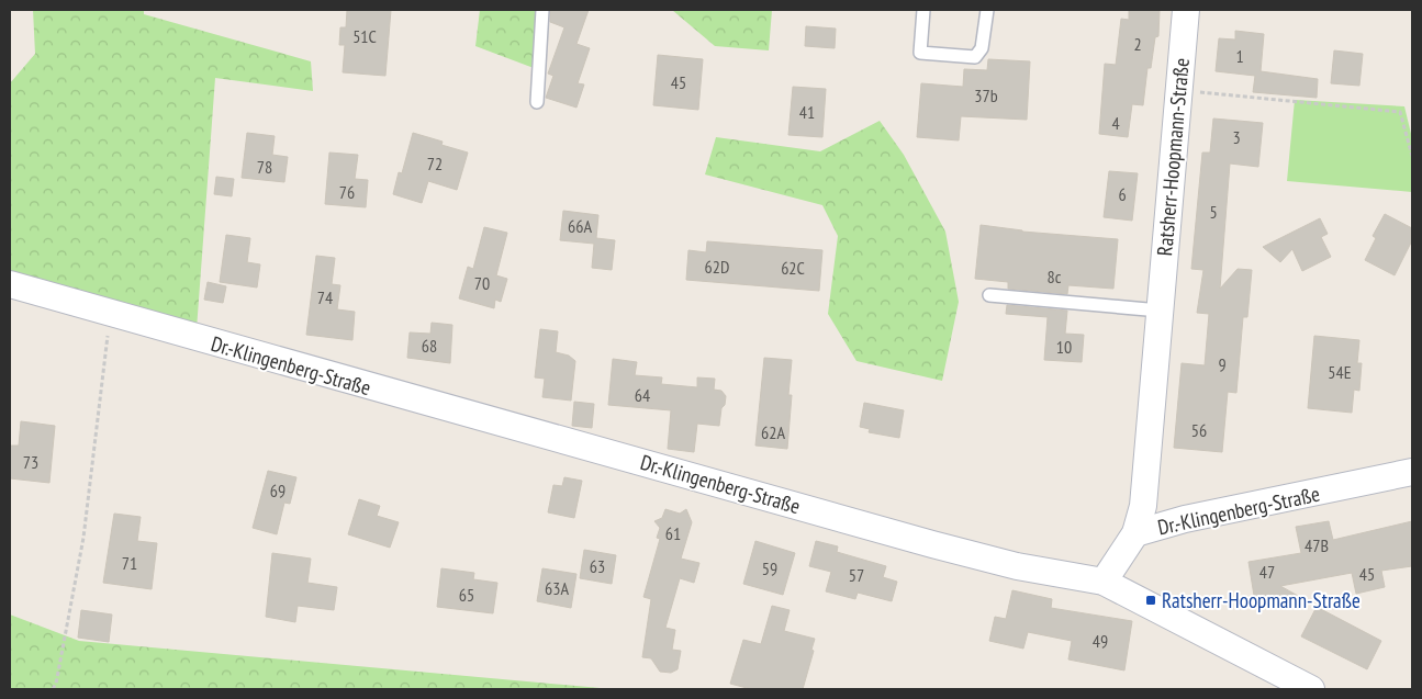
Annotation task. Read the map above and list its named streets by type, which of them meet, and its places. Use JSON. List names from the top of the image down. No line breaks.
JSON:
{"streets":{"street":["Ratsherr-Hoopmann-Straße","Dr.-Klingenberg-Straße"]},"crossings":[["Ratsherr-Hoopmann-Straße","Dr.-Klingenberg-Straße"]],"places":{"transit":["Ratsherr-Hoopmann-Straße"]},"house_numbers":["51C","2","1","45","37b","41","4","3","72","78","76","6","5","66A","62D","62C","8c","70","74","68","10","9","54E","64","56","62A","73","69","61","47B","71","63","59","47","45","57","63A","65","49"]}
